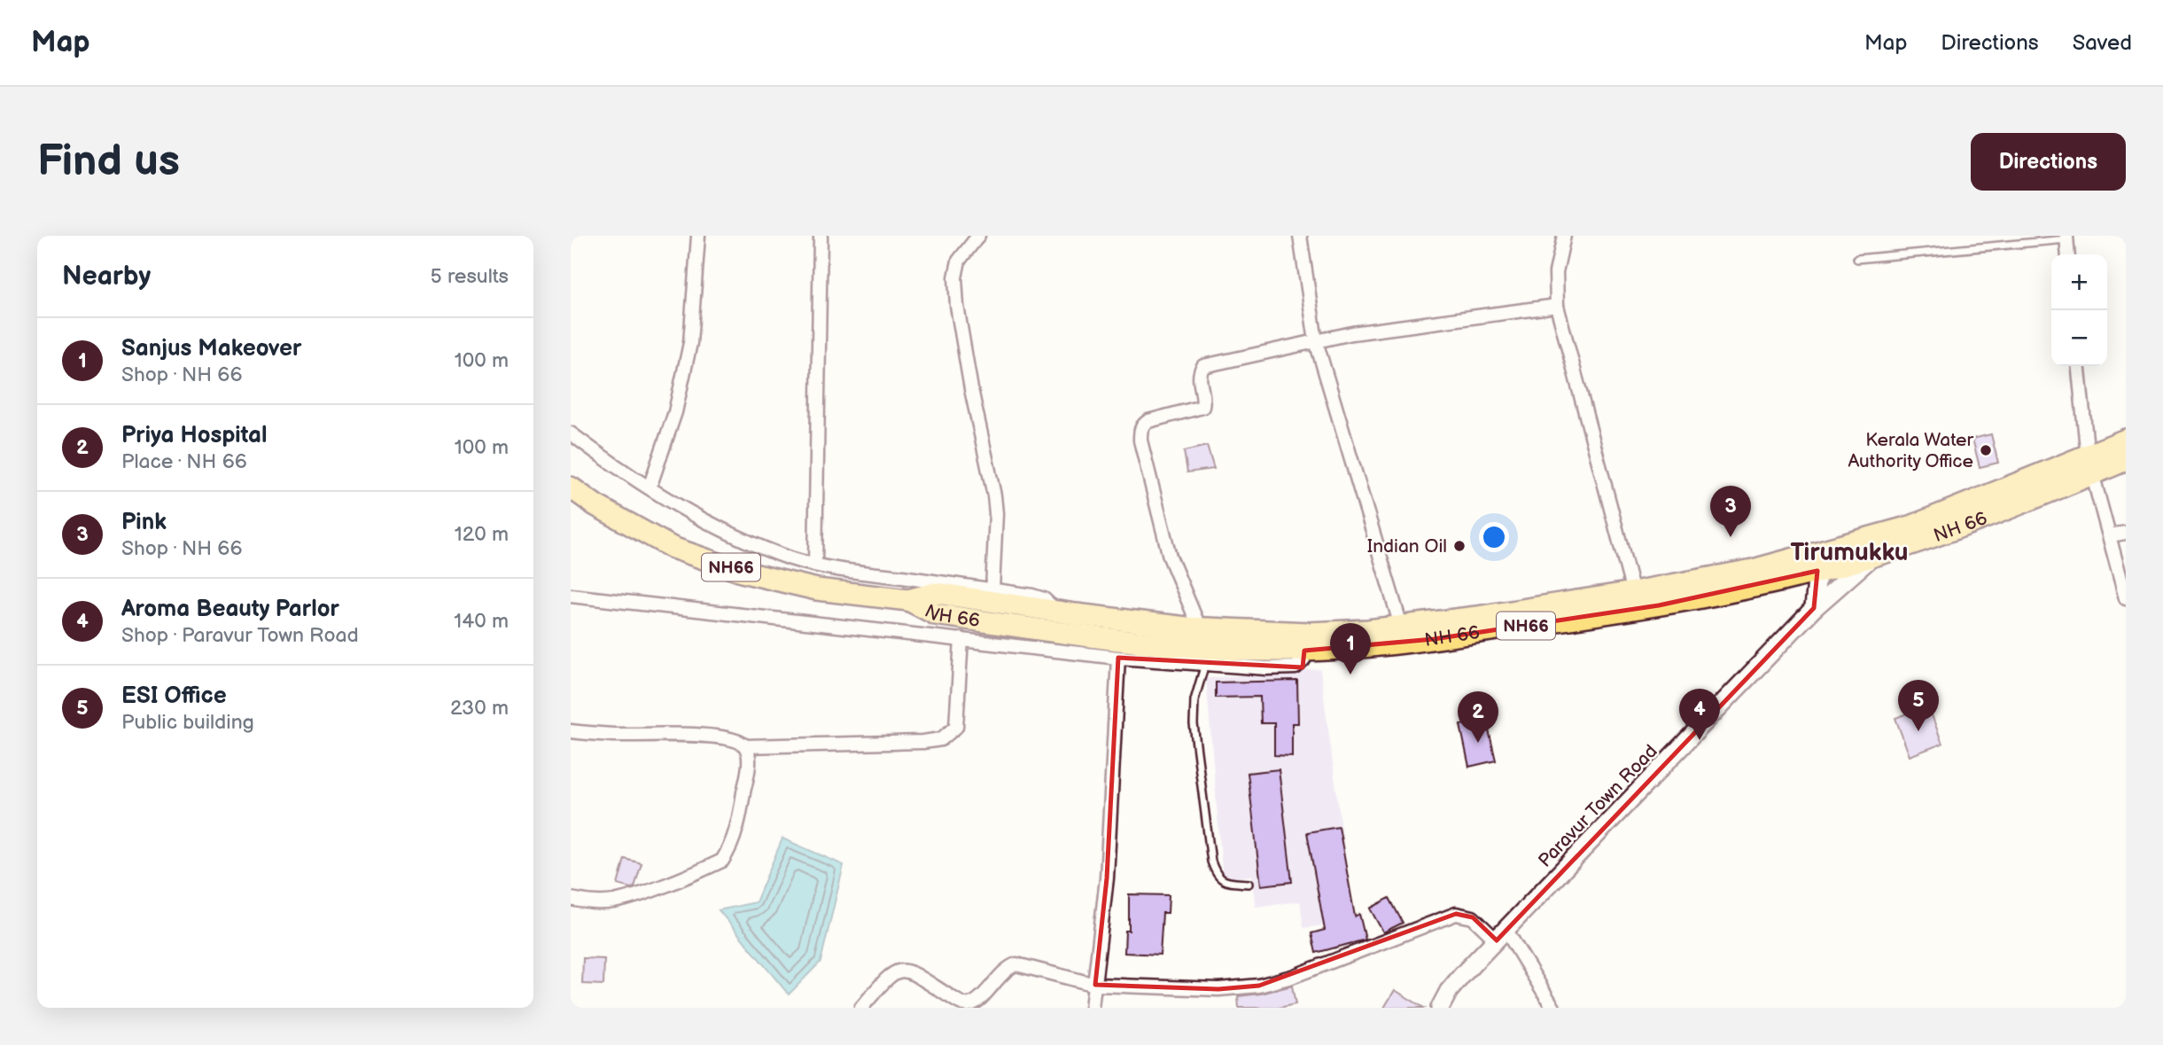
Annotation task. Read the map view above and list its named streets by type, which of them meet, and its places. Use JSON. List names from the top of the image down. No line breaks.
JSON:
{"streets":{"highway":["NH 66","NH66"],"main road":["Paravur Town Road"]},"crossings":[["NH 66","Paravur Town Road"]],"districts":["Tirumukku"],"places":["Kerala Water Authority Office","Indian Oil"],"page":{"header":"Map","nav":["Map","Directions","Saved"],"buttons":"Directions","title":"Find us","heading":["Nearby","5 results"],"map_buttons":["+","−"],"list":[{"mark":"1","name":"Sanjus Makeover","note":"Shop · NH 66","value":"100 m"},{"mark":"2","name":"Priya Hospital","note":"Place · NH 66","value":"100 m"},{"mark":"3","name":"Pink","note":"Shop · NH 66","value":"120 m"},{"mark":"4","name":"Aroma Beauty Parlor","note":"Shop · Paravur Town Road","value":"140 m"},{"mark":"5","name":"ESI Office","note":"Public building","value":"230 m"}],"pins":["3","1","5","4","2"]}}
